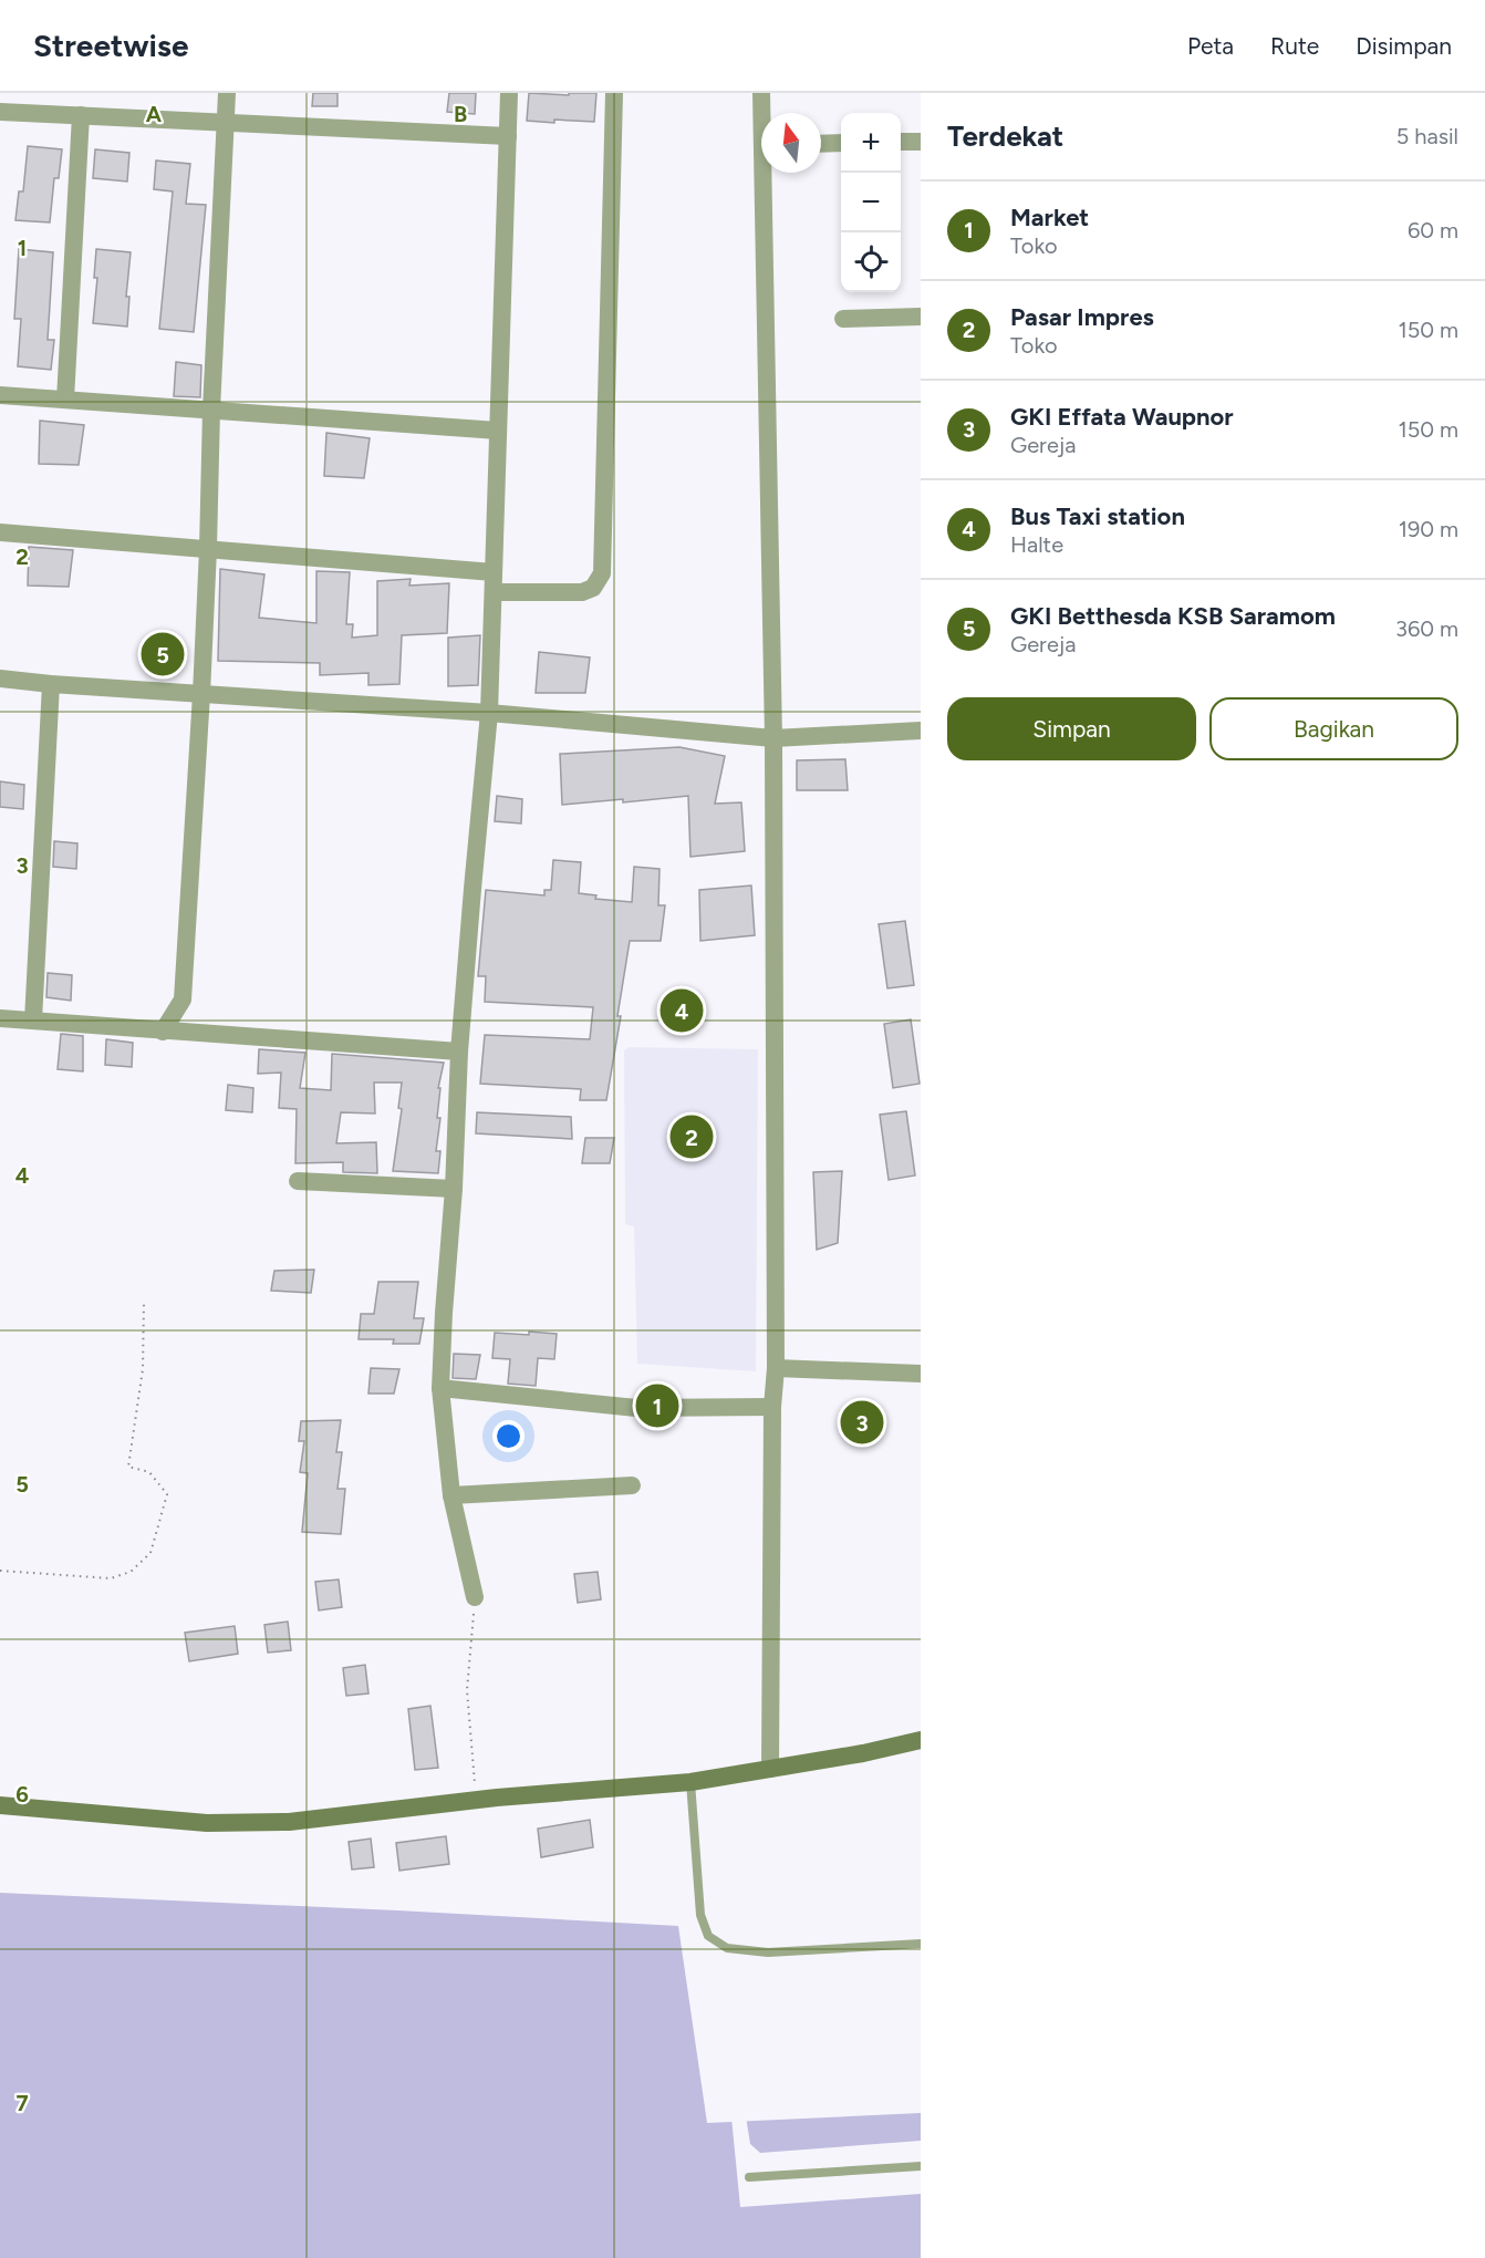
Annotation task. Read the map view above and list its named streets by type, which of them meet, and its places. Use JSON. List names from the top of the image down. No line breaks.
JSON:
{"north":"top","page":{"header":"Streetwise","nav":["Peta","Rute","Disimpan"],"heading":["Terdekat","5 hasil"],"map_buttons":["+","−"],"list":[{"mark":"1","name":"Market","note":"Toko","value":"60 m"},{"mark":"2","name":"Pasar Impres","note":"Toko","value":"150 m"},{"mark":"3","name":"GKI Effata Waupnor","note":"Gereja","value":"150 m"},{"mark":"4","name":"Bus Taxi station","note":"Halte","value":"190 m"},{"mark":"5","name":"GKI Betthesda KSB Saramom","note":"Gereja","value":"360 m"}],"pins":["5","4","2","1","3"],"buttons":["Simpan","Bagikan"]},"grid":{"columns":["A","B"],"rows":["1","2","3","4","5","6","7"]}}
